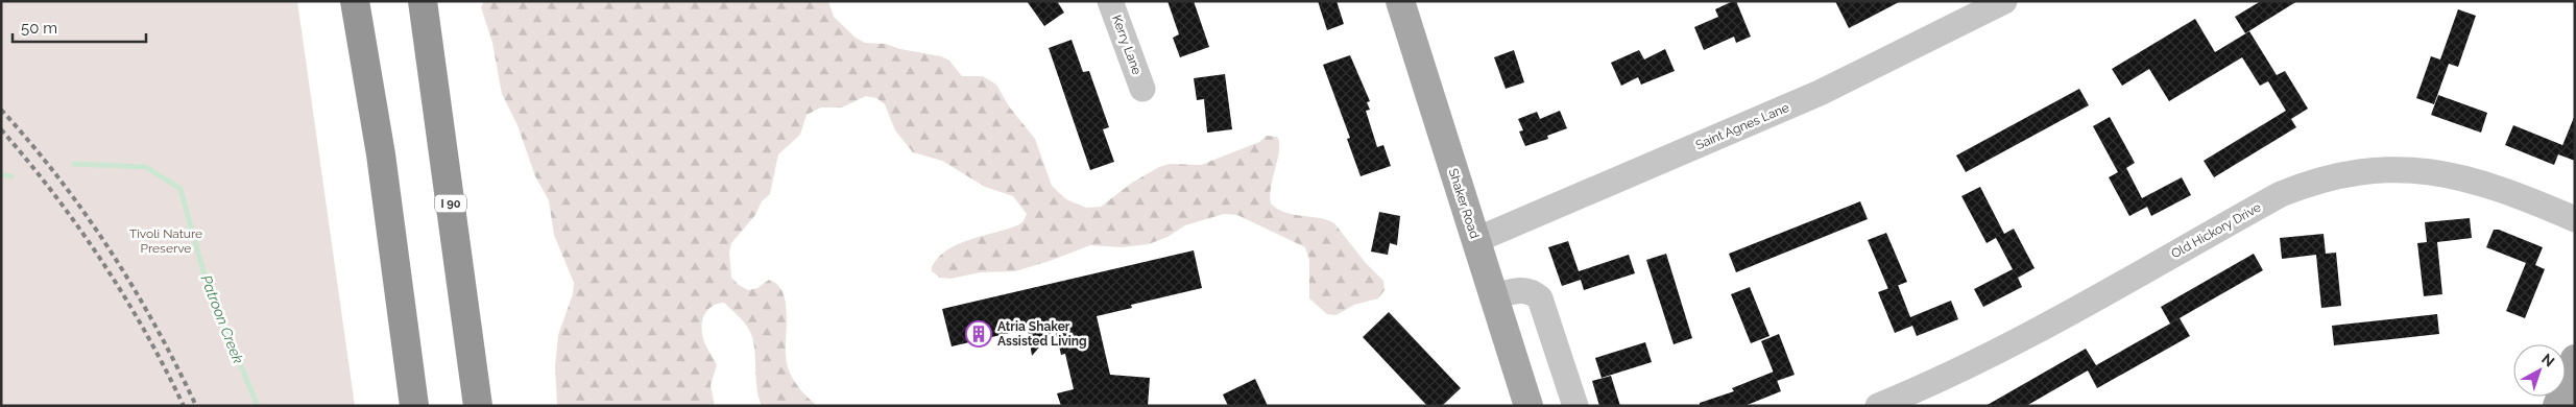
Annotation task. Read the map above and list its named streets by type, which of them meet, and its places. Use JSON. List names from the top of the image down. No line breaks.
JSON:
{"streets":{"highway":["I 90"],"main road":["Shaker Road"],"street":["Kerry Lane","Saint Agnes Lane","Old Hickory Drive"]},"crossings":[["Saint Agnes Lane","Shaker Road"]],"water":["Patroon Creek"],"parks":["Tivoli Nature Preserve"],"places":{"building":["Atria Shaker Assisted Living"]},"scale_bar":"50 m","north":"top right"}
